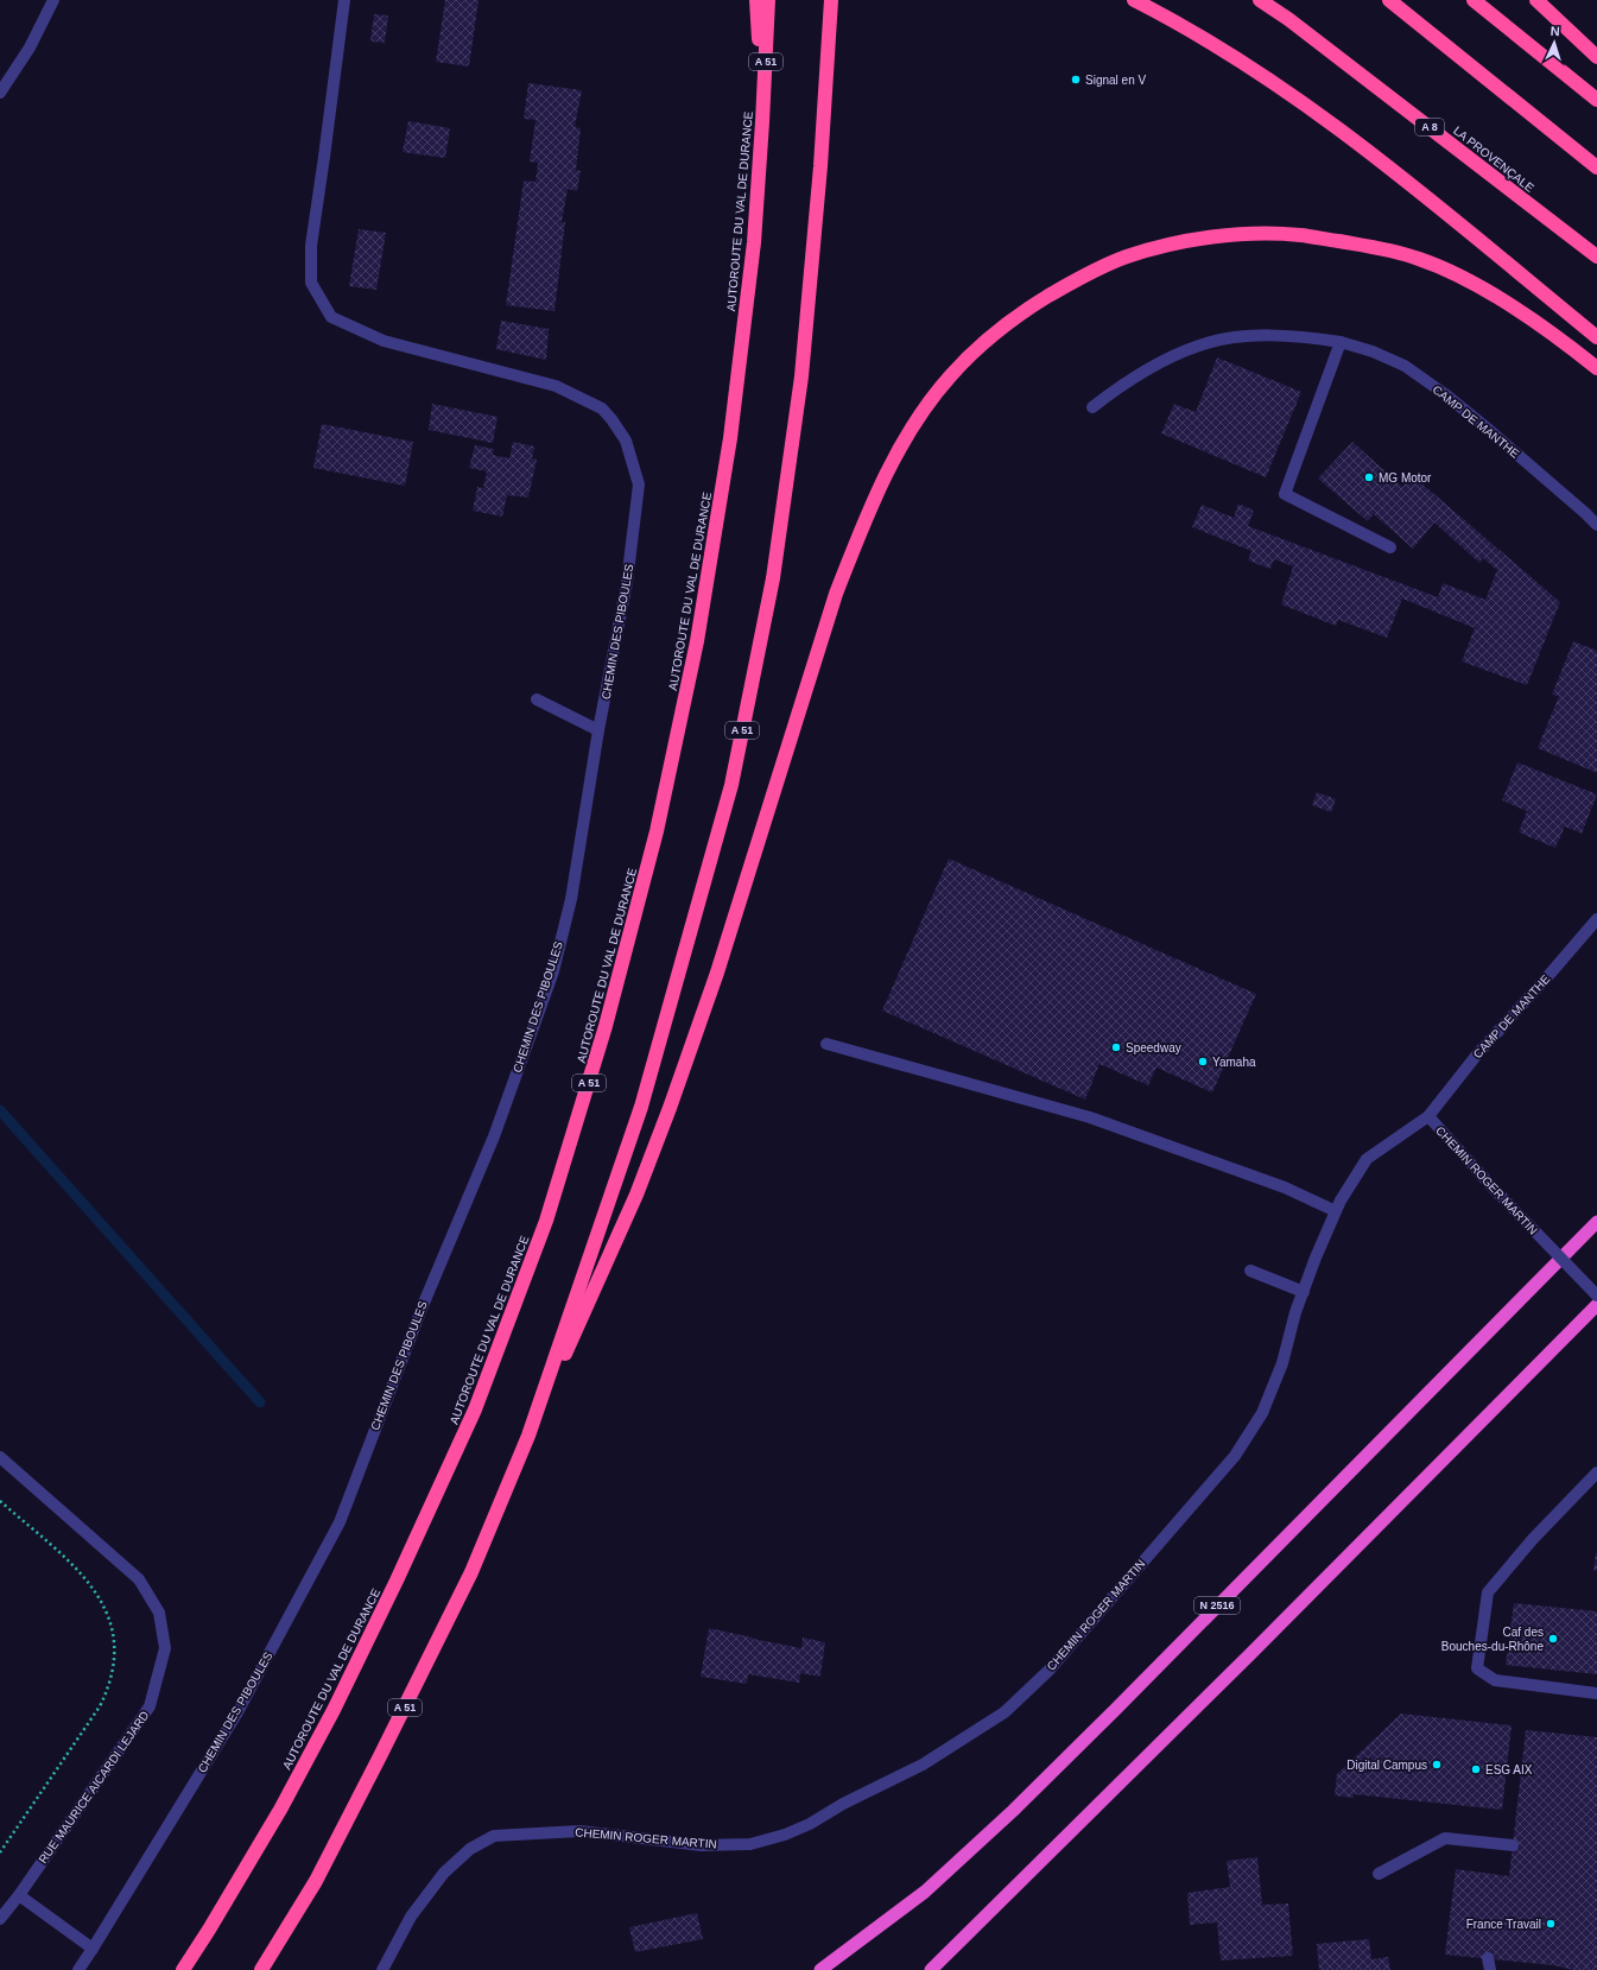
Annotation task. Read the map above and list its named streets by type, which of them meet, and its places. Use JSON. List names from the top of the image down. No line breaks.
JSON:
{"streets":{"highway":["A 51","A 8","LA PROVENÇALE","AUTOROUTE DU VAL DE DURANCE","N 2516"],"street":["CAMP DE MANTHE","CHEMIN DES PIBOULES","CHEMIN ROGER MARTIN","RUE MAURICE AICARDI LEJARD"]},"crossings":[["CAMP DE MANTHE","CHEMIN ROGER MARTIN"]],"places":["Signal en V","MG Motor","Speedway","Yamaha","Caf des Bouches-du-Rhône","Digital Campus","ESG AIX","France Travail"],"north":"top"}
